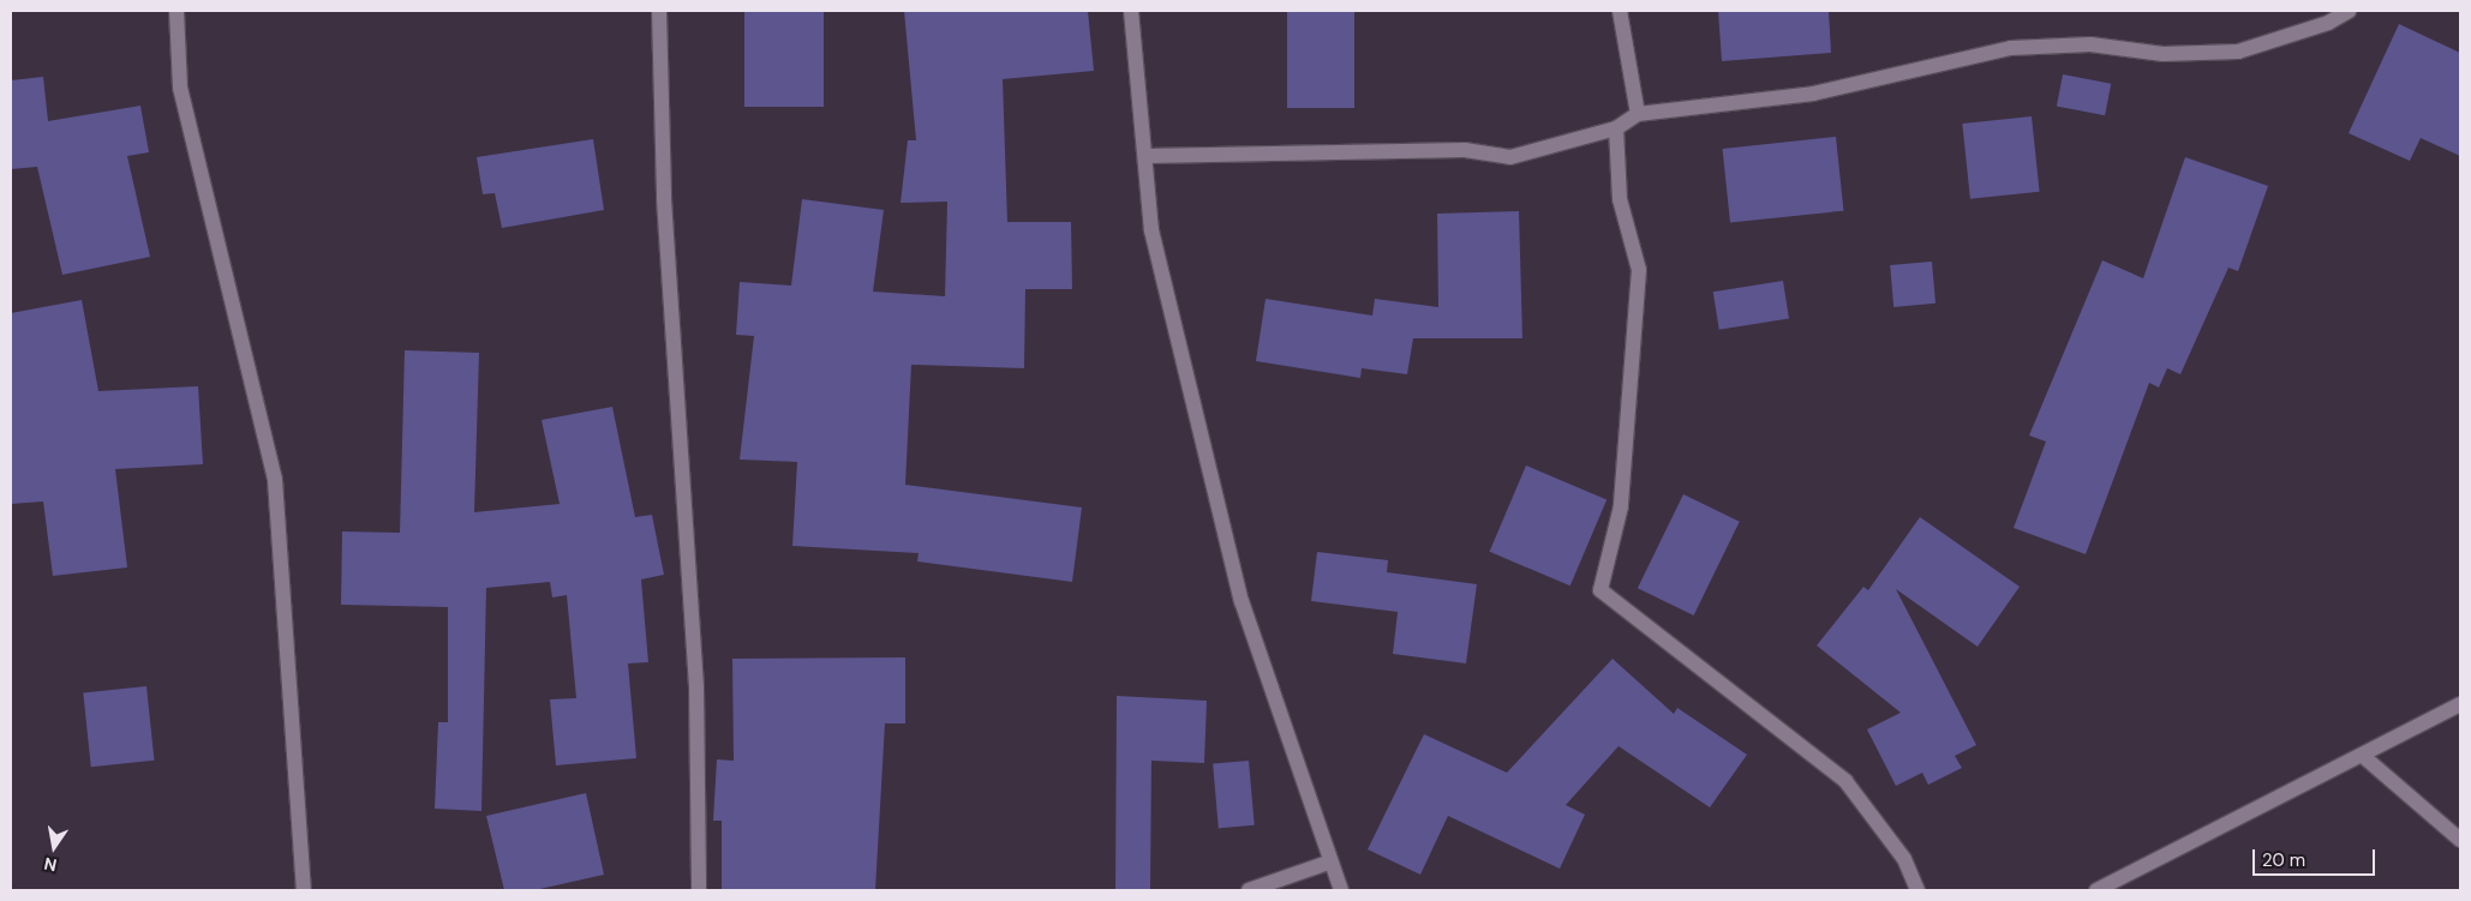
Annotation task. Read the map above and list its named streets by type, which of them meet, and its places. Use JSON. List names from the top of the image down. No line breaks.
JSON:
{"scale_bar":"20 m","north":"bottom"}
